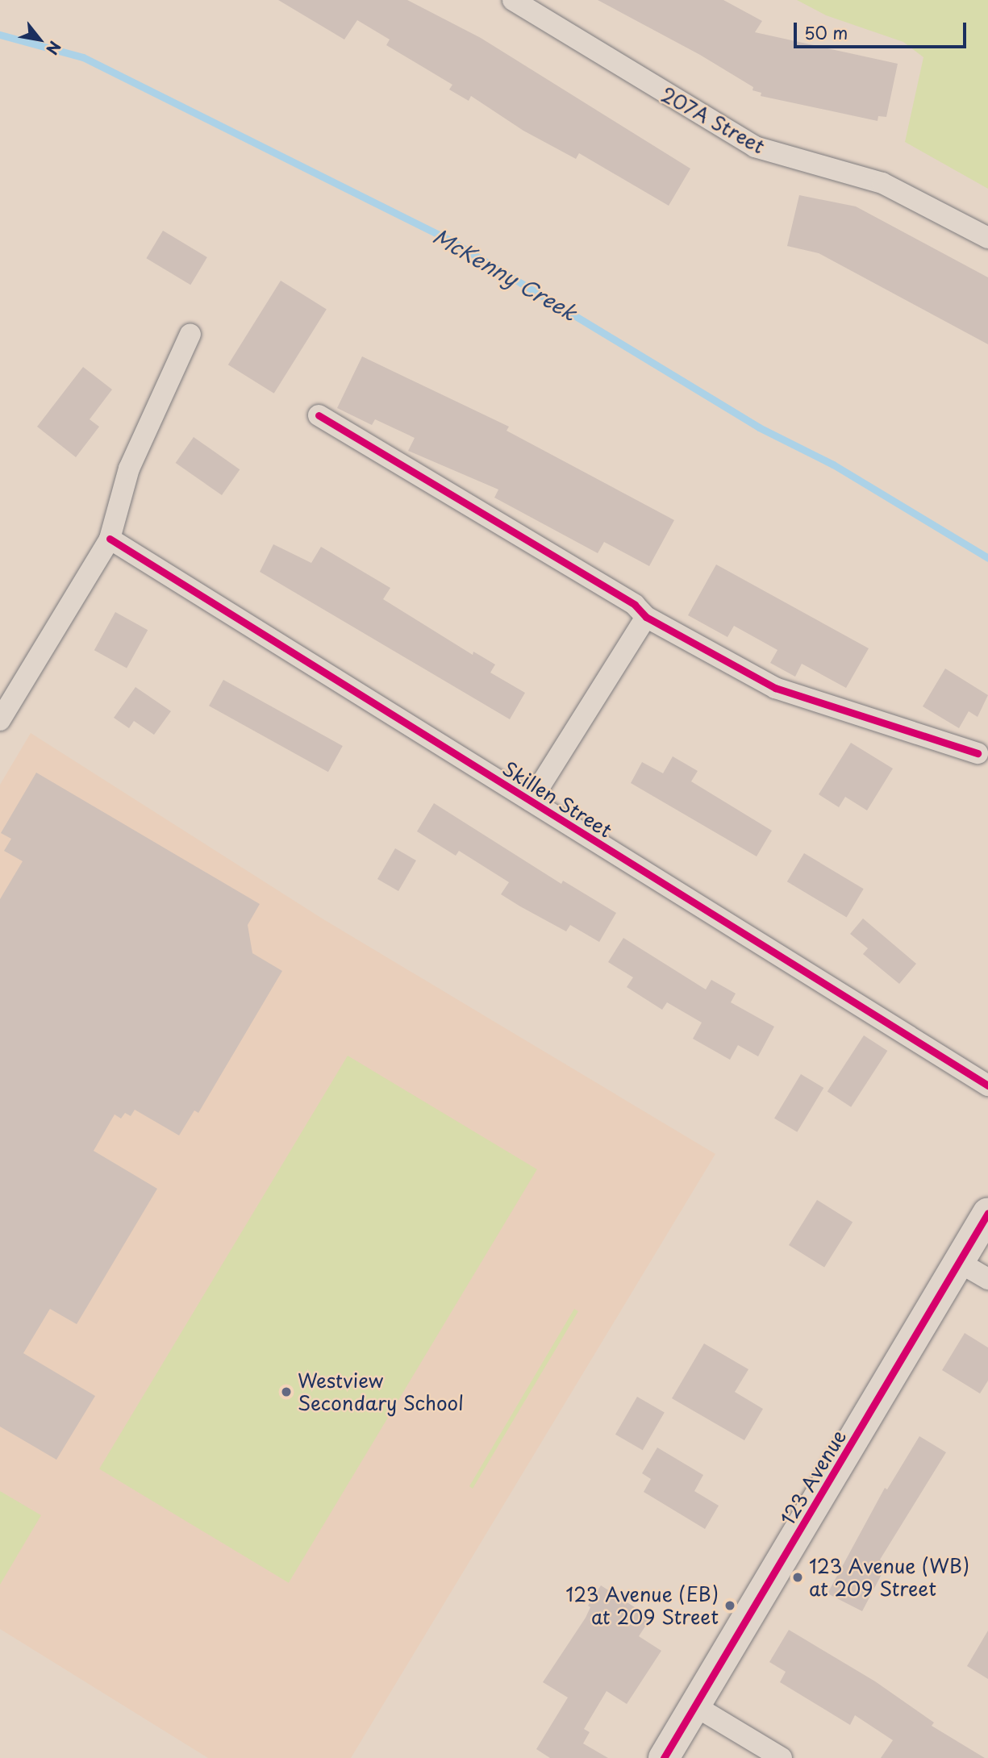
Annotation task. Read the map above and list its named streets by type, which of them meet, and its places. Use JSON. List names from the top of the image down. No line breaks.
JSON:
{"streets":{"street":["207A Street","Skillen Street","123 Avenue"]},"water":["McKenny Creek"],"places":["Westview Secondary School","123 Avenue (WB) at 209 Street","123 Avenue (EB) at 209 Street"],"scale_bar":"50 m","north":"bottom right"}
